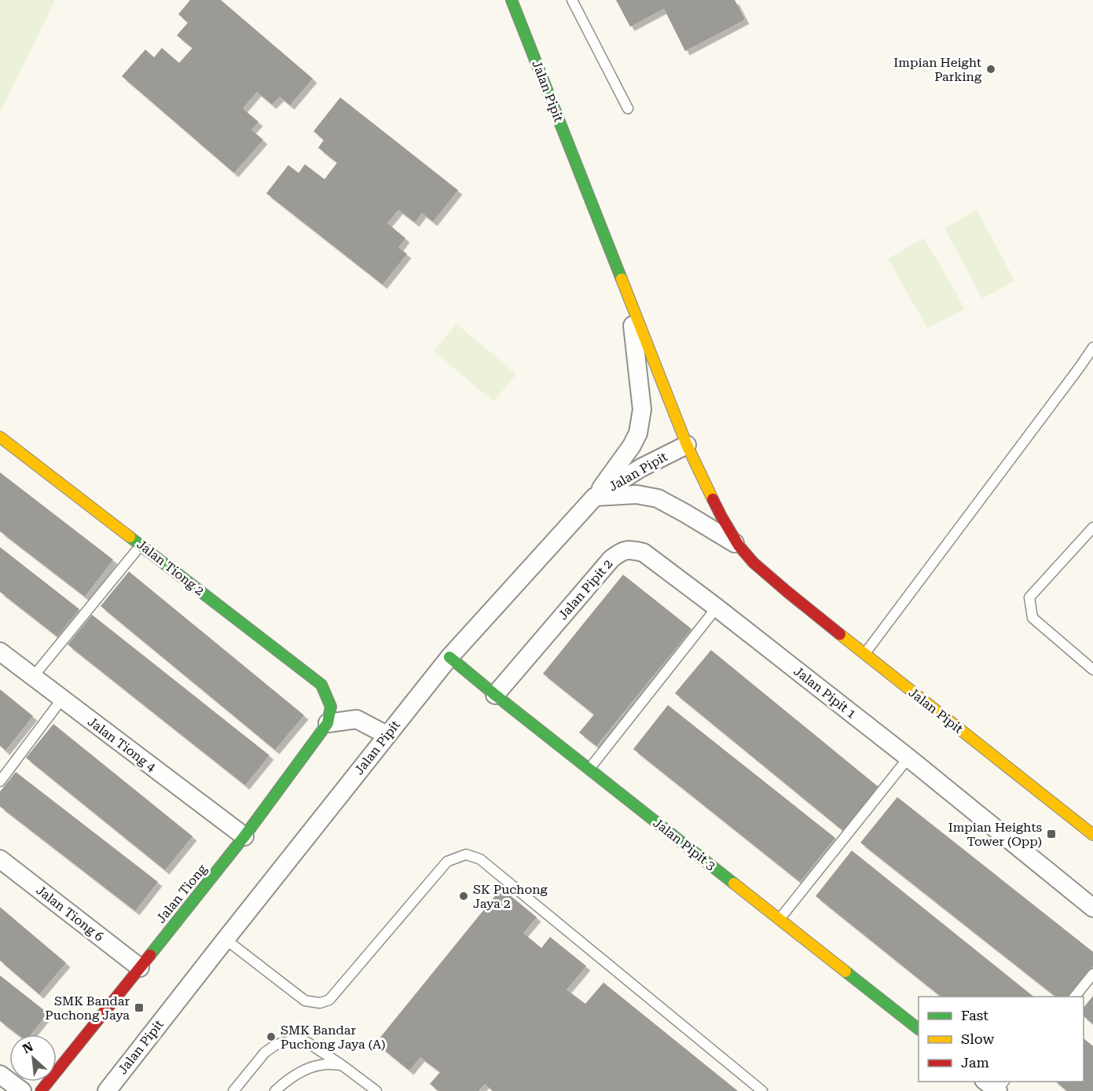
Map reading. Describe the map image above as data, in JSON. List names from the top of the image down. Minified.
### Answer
{"streets":{"street":["Jalan Pipit","Jalan Tiong 2","Jalan Pipit 2","Jalan Pipit 1","Jalan Tiong 4","Jalan Pipit 3","Jalan Tiong","Jalan Tiong 6"]},"crossings":[["Jalan Pipit","Jalan Pipit 3"],["Jalan Tiong 2","Jalan Tiong"],["Jalan Pipit 2","Jalan Pipit 1"],["Jalan Pipit 2","Jalan Pipit 3"],["Jalan Tiong 4","Jalan Tiong"],["Jalan Tiong","Jalan Tiong 6"]],"places":{"other":["Impian Height Parking","SK Puchong Jaya 2","SMK Bandar Puchong Jaya (A)"],"transit":["Impian Heights Tower (Opp)","SMK Bandar Puchong Jaya"]},"legend":["Fast","Slow","Jam"],"north":"top left"}
